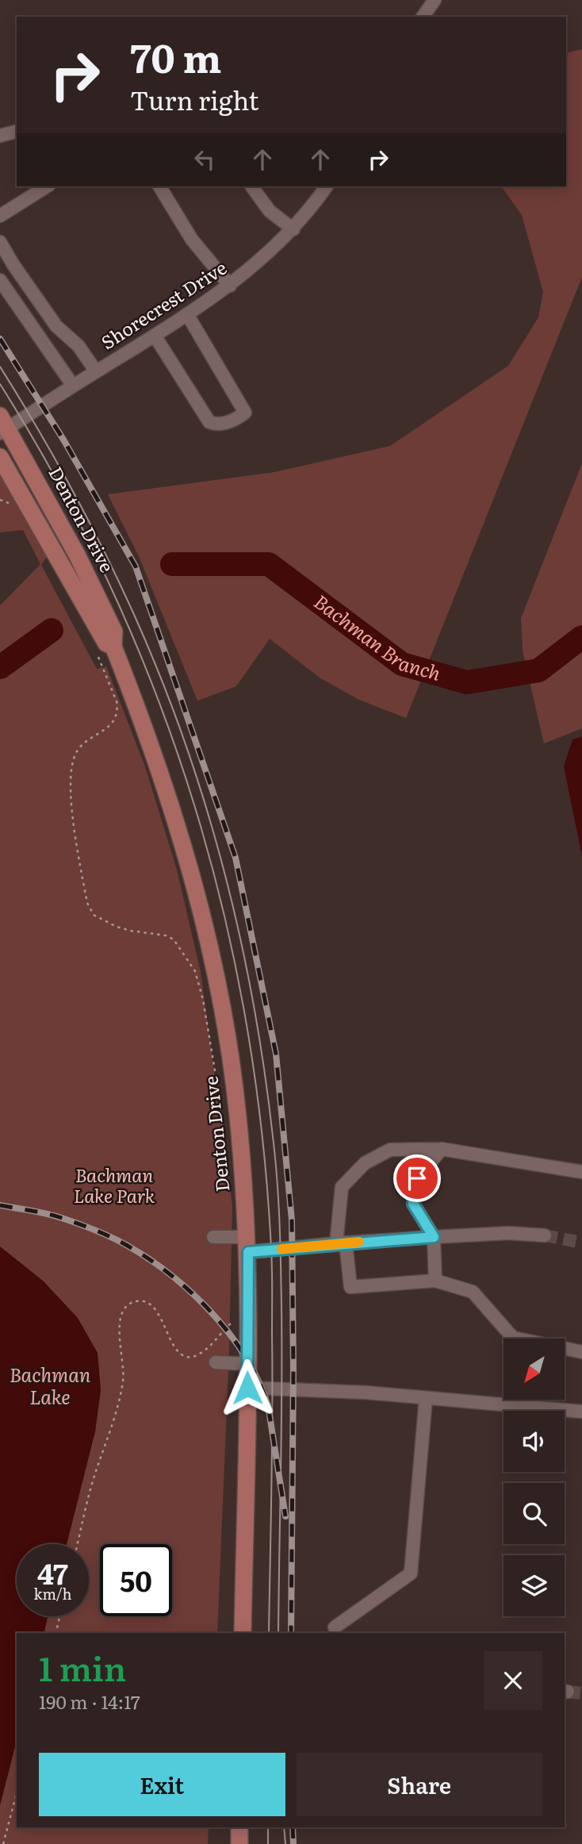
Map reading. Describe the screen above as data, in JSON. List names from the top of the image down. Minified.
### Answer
{"streets":{"main road":["Denton Drive"],"street":["Shorecrest Drive"]},"crossings":[["Shorecrest Drive","Denton Drive"]],"water":["Bachman Branch","Bachman Lake"],"parks":["Bachman Lake Park"],"north":"bottom left","page":{"turn":["70 m","Turn right"],"speed":"47 km/h","limit":"50","heading":["1 min","190 m · 14:17"],"buttons":["Exit","Share"]}}
